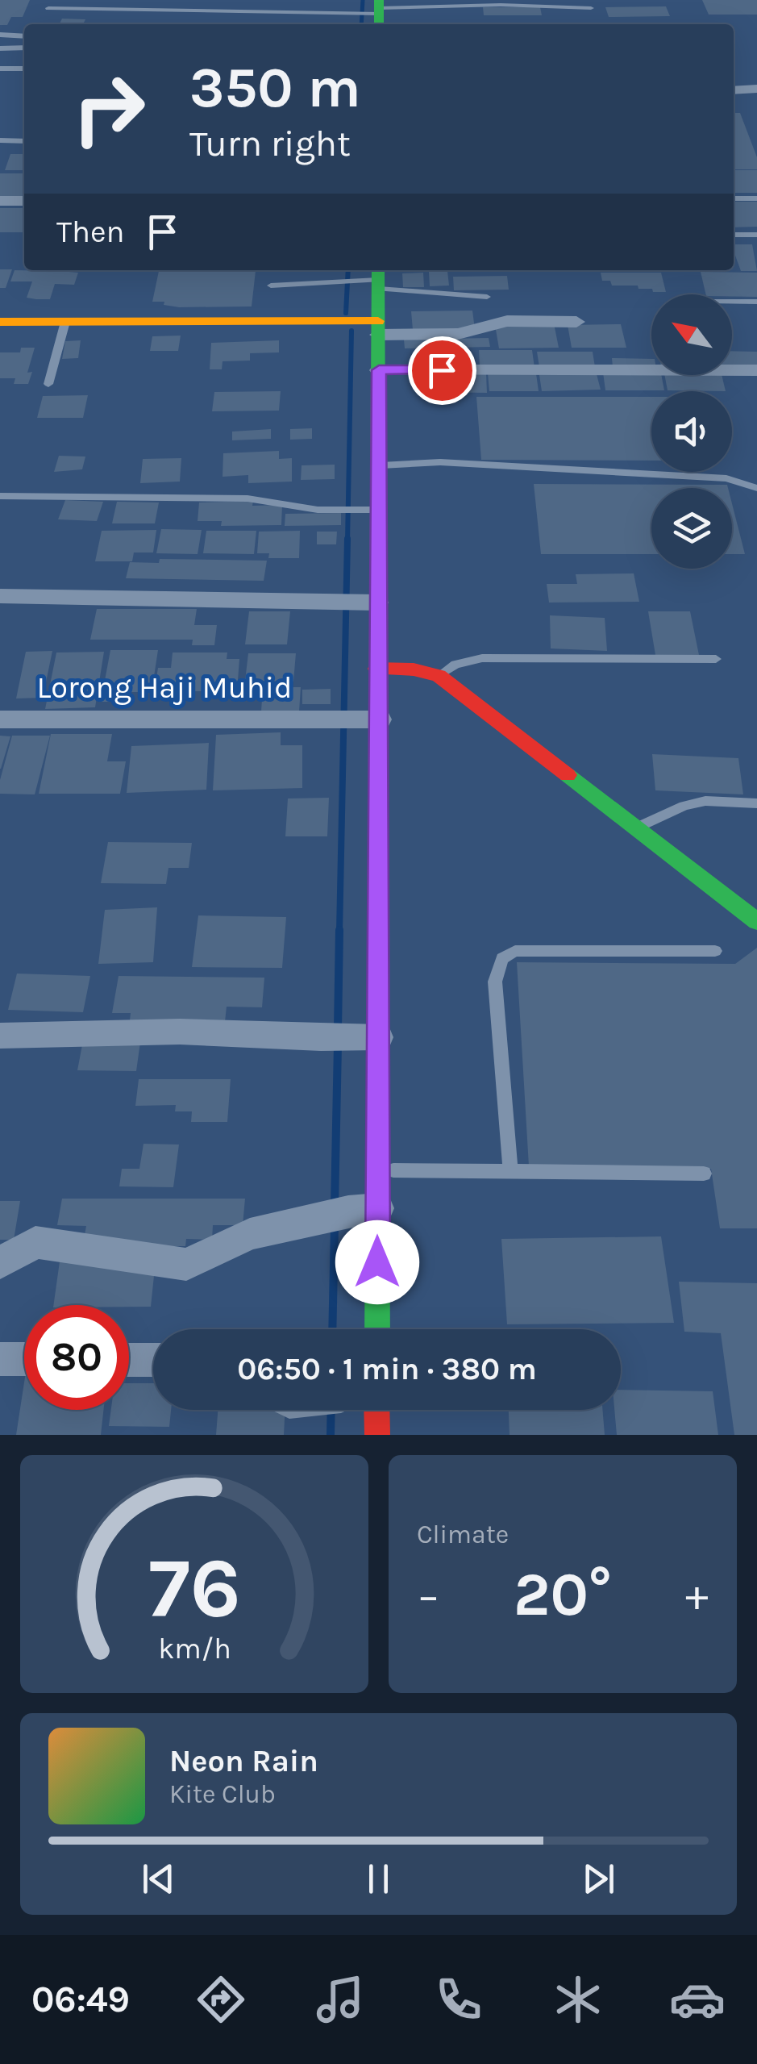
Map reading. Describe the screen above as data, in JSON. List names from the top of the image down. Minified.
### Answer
{"streets":{"street":["Lorong Haji Muhid"]},"north":"top left","page":{"turn":["350 m","Turn right"],"then":"Then","limit":"80","trip":"06:50 · 1 min · 380 m","tile":"Climate","heat":["−","20°","+"],"song":["Neon Rain","Kite Club"],"tabs":"06:49","gauge":["76","km/h"]}}
